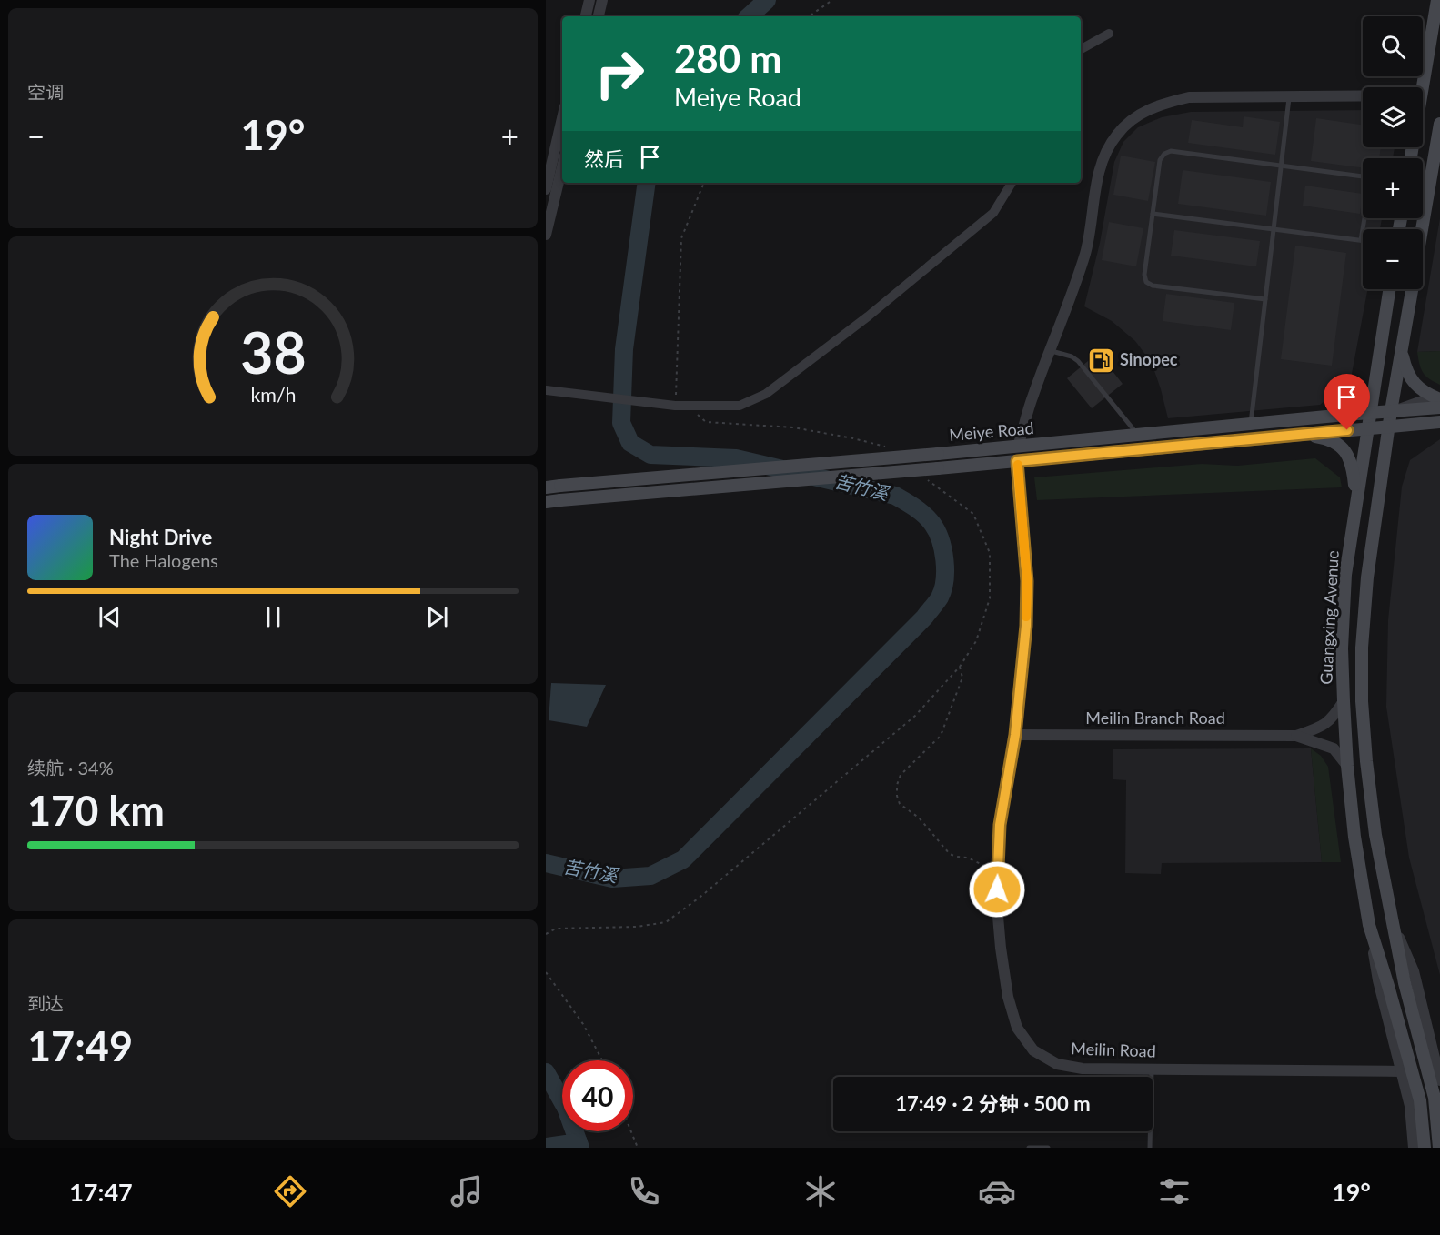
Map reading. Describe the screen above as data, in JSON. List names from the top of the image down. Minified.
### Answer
{"streets":{"main road":["Meiye Road","Guangxing Avenue"],"street":["Meilin Branch Road","Meilin Road"]},"crossings":[["Meiye Road","Guangxing Avenue"],["Meiye Road","Meilin Road"],["Guangxing Avenue","Meilin Road"],["Meilin Branch Road","Meilin Road"]],"water":["苦竹溪"],"places":{"fuel station":["Sinopec"]},"page":{"tile":["空调",["续航 · 34%","170 km"],["到达","17:49"]],"map_buttons":["+","−"],"turn":["280 m","Meiye Road"],"heat":["−","19°","+"],"then":"然后","song":["Night Drive","The Halogens"],"limit":"40","trip":"17:49 · 2 分钟 · 500 m","tabs":["17:47","19°"],"gauge":["38","km/h"]}}
